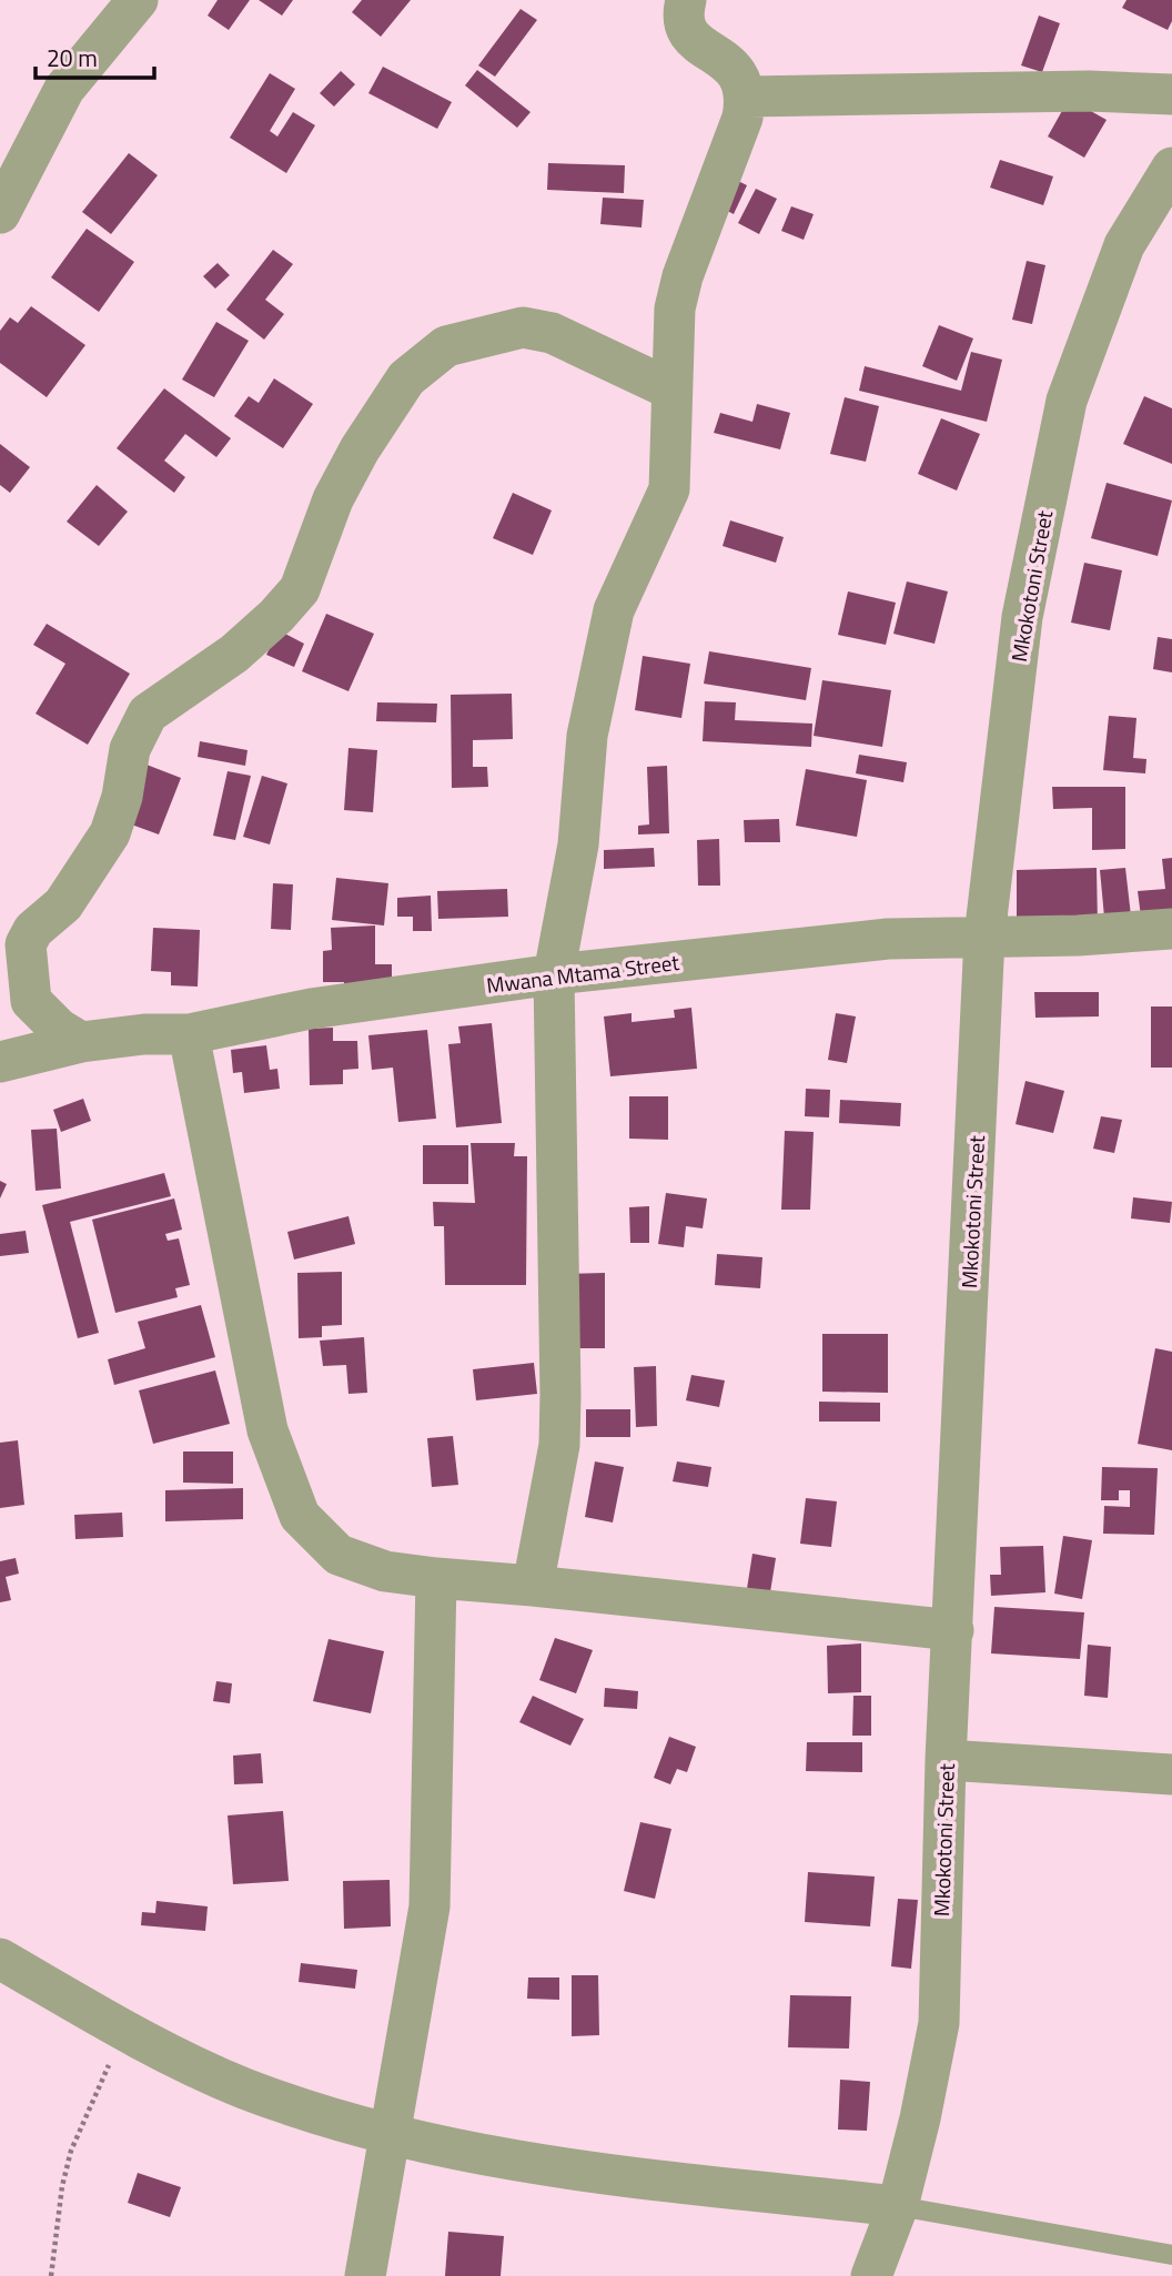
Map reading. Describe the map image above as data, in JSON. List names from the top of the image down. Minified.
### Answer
{"streets":{"street":["Mkokotoni Street","Mwana Mtama Street"]},"crossings":[["Mkokotoni Street","Mwana Mtama Street"]],"scale_bar":"20 m"}
